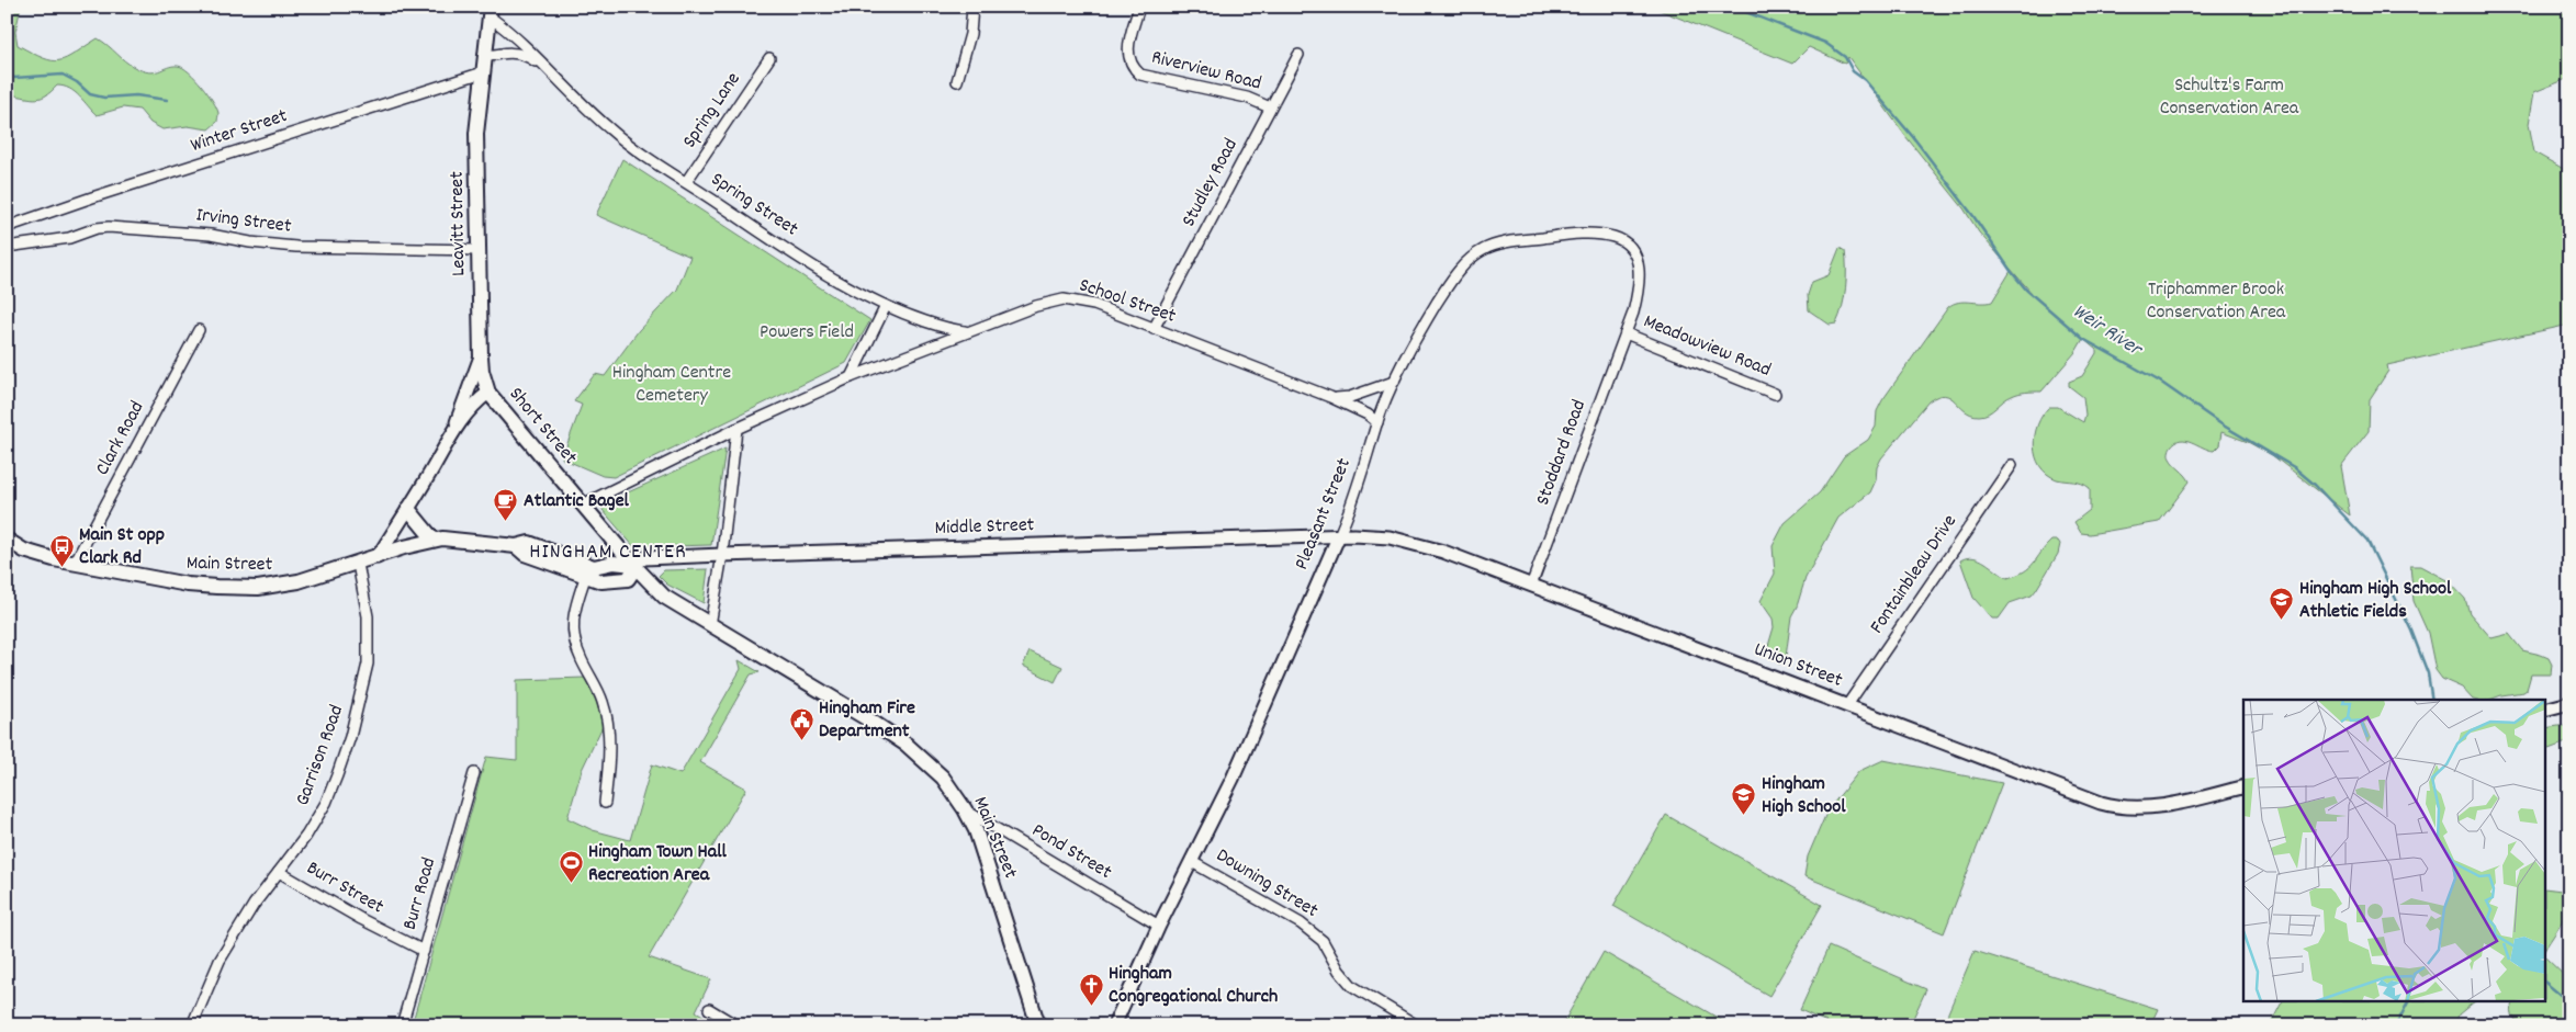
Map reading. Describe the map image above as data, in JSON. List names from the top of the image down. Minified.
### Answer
{"streets":{"main road":["Leavitt Street","Short Street","Main Street"],"street":["Riverview Road","Spring Lane","Winter Street","Studley Road","Spring Street","Irving Street","School Street","Meadowview Road","Clark Road","Stoddard Road","Pleasant Street","Middle Street","Fontainbleau Drive","Union Street","Garrison Road","Pond Street","Downing Street","Burr Street","Burr Road"]},"crossings":[["Riverview Road","Studley Road"],["Spring Lane","Spring Street"],["Winter Street","Leavitt Street"],["Studley Road","School Street"],["Spring Street","Leavitt Street"],["Spring Street","School Street"],["Irving Street","Leavitt Street"],["Leavitt Street","Short Street"],["Leavitt Street","Main Street"],["School Street","Short Street"],["School Street","Pleasant Street"],["Meadowview Road","Stoddard Road"],["Meadowview Road","Pleasant Street"],["Short Street","Middle Street"],["Short Street","Main Street"],["Clark Road","Main Street"],["Stoddard Road","Pleasant Street"],["Stoddard Road","Union Street"],["Pleasant Street","Middle Street"],["Pleasant Street","Union Street"],["Pleasant Street","Pond Street"],["Pleasant Street","Downing Street"],["Middle Street","Main Street"],["Middle Street","Union Street"],["Main Street","Garrison Road"],["Main Street","Pond Street"],["Fontainbleau Drive","Union Street"],["Garrison Road","Burr Street"],["Burr Street","Burr Road"]],"districts":["HINGHAM CENTER"],"water":["Weir River"],"parks":["Schultz's Farm Conservation Area","Triphammer Brook Conservation Area","Powers Field","Hingham Centre Cemetery"],"places":{"cafe":["Atlantic Bagel"],"bus stop":["Main St opp Clark Rd"],"school or university":["Hingham High School Athletic Fields","Hingham High School"],"public building":["Hingham Fire Department"],"sports":["Hingham Town Hall Recreation Area"],"church":["Hingham Congregational Church"]}}
